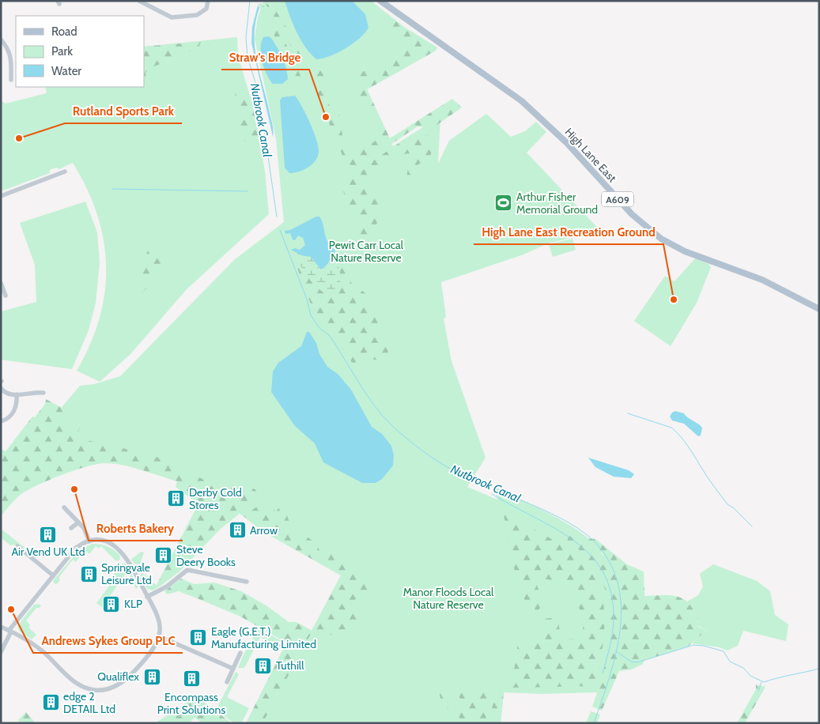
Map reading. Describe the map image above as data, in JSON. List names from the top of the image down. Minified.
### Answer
{"streets":{"main road":["High Lane East","A609"]},"water":["Nutbrook Canal"],"parks":["Pewit Carr Local Nature Reserve","Manor Floods Local Nature Reserve"],"places":{"other":["Straw's Bridge","Rutland Sports Park","High Lane East Recreation Ground","Roberts Bakery","Andrews Sykes Group PLC"],"sports":["Arthur Fisher Memorial Ground"],"building":["Derby Cold Stores","Arrow","Air Vend UK Ltd","Steve Deery Books","Springvale Leisure Ltd","KLP","Eagle (G.E.T.) Manufacturing Limited","Tuthill","Qualiflex","Encompass Print Solutions","edge 2 DETAIL Ltd"]},"legend":["Road","Park","Water"]}
